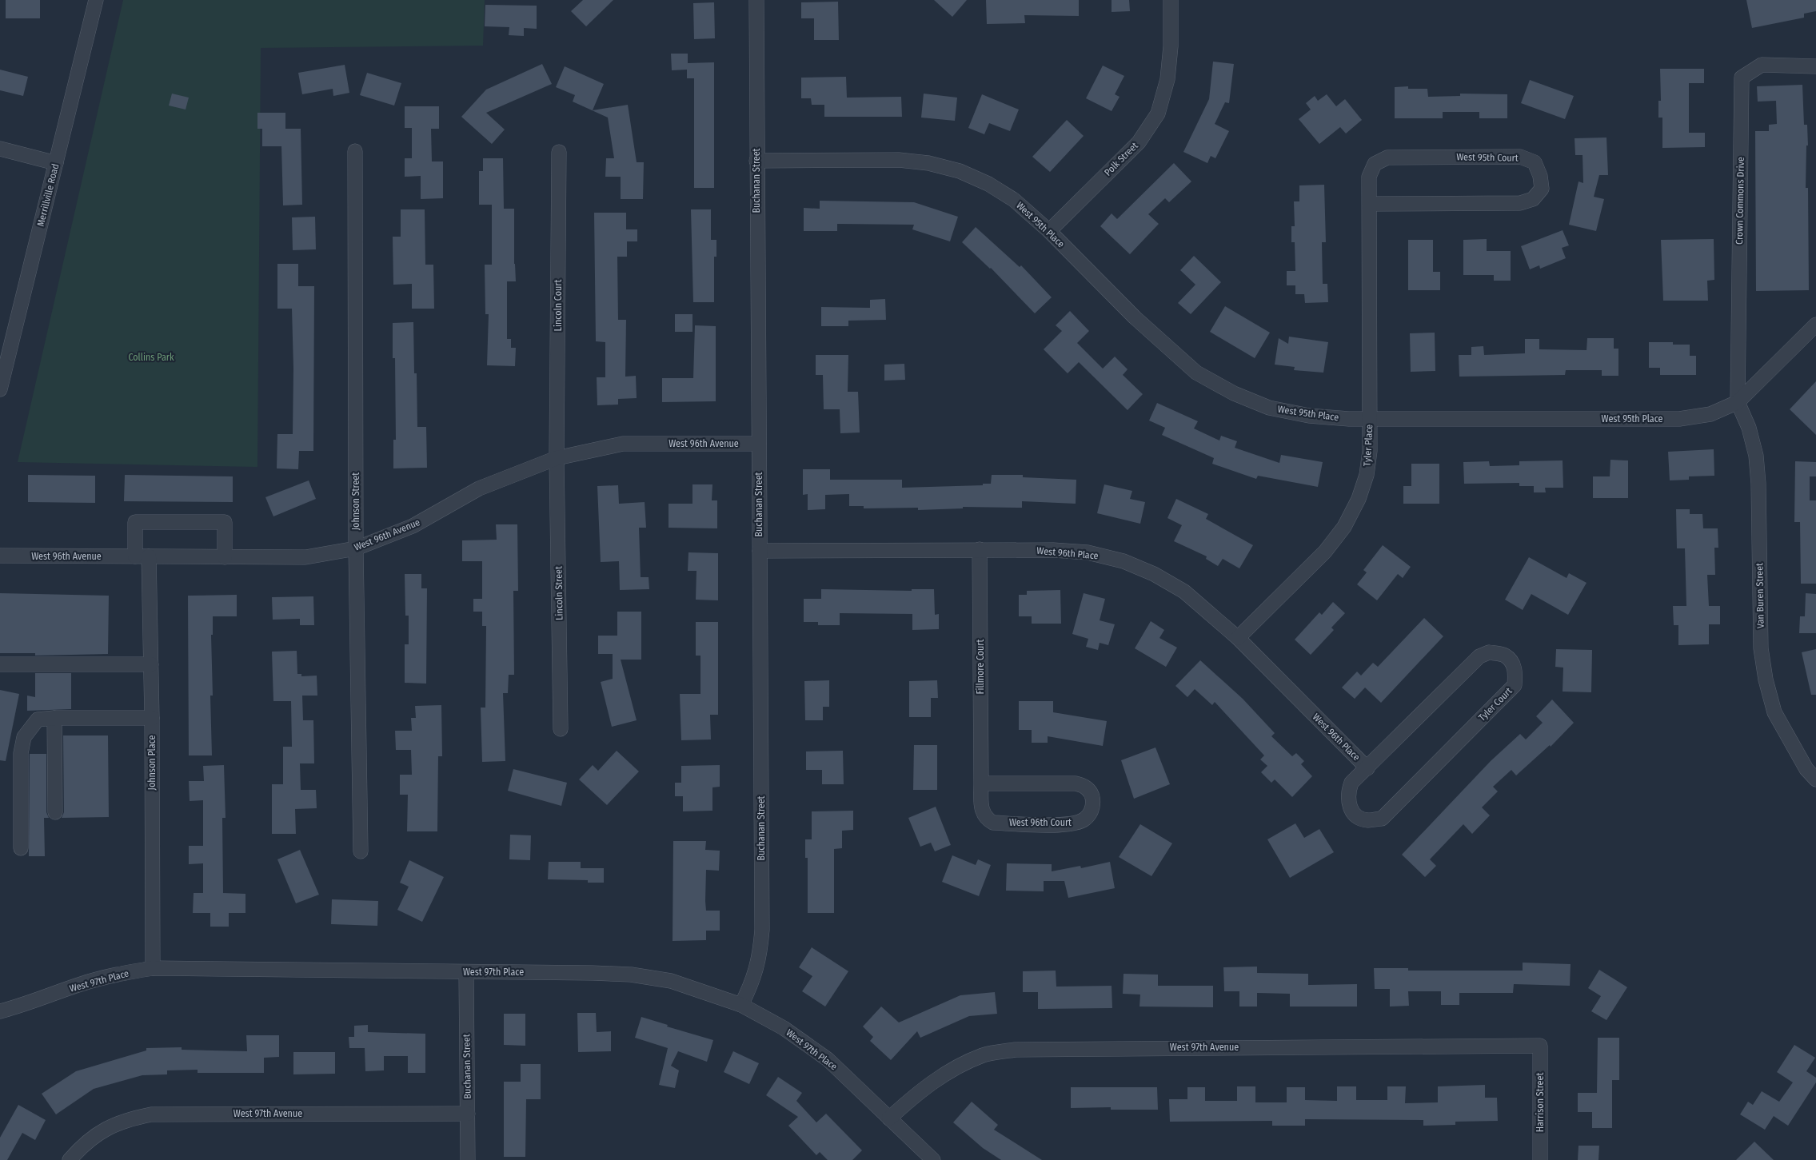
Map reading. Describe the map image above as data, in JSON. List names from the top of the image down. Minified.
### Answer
{"streets":{"street":["West 95th Court","Polk Street","Buchanan Street","Merrillville Road","Crown Commons Drive","West 95th Place","Lincoln Court","West 96th Avenue","Tyler Place","Johnson Street","West 96th Place","Lincoln Street","Van Buren Street","Fillmore Court","Tyler Court","Johnson Place","West 96th Court","West 97th Place","West 97th Avenue","Harrison Street"]},"crossings":[["West 95th Court","Tyler Place"],["Polk Street","West 95th Place"],["Buchanan Street","West 95th Place"],["Buchanan Street","West 96th Avenue"],["Buchanan Street","West 96th Place"],["Buchanan Street","West 97th Place"],["Buchanan Street","West 97th Avenue"],["Crown Commons Drive","West 95th Place"],["Crown Commons Drive","Van Buren Street"],["West 95th Place","Tyler Place"],["West 95th Place","Van Buren Street"],["Lincoln Court","West 96th Avenue"],["Lincoln Court","Lincoln Street"],["West 96th Avenue","Johnson Street"],["West 96th Avenue","Lincoln Street"],["West 96th Avenue","Johnson Place"],["Tyler Place","West 96th Place"],["West 96th Place","Fillmore Court"],["West 96th Place","Tyler Court"],["Fillmore Court","West 96th Court"],["Johnson Place","West 97th Place"],["West 97th Place","West 97th Avenue"],["West 97th Avenue","Harrison Street"]],"parks":["Collins Park"]}
